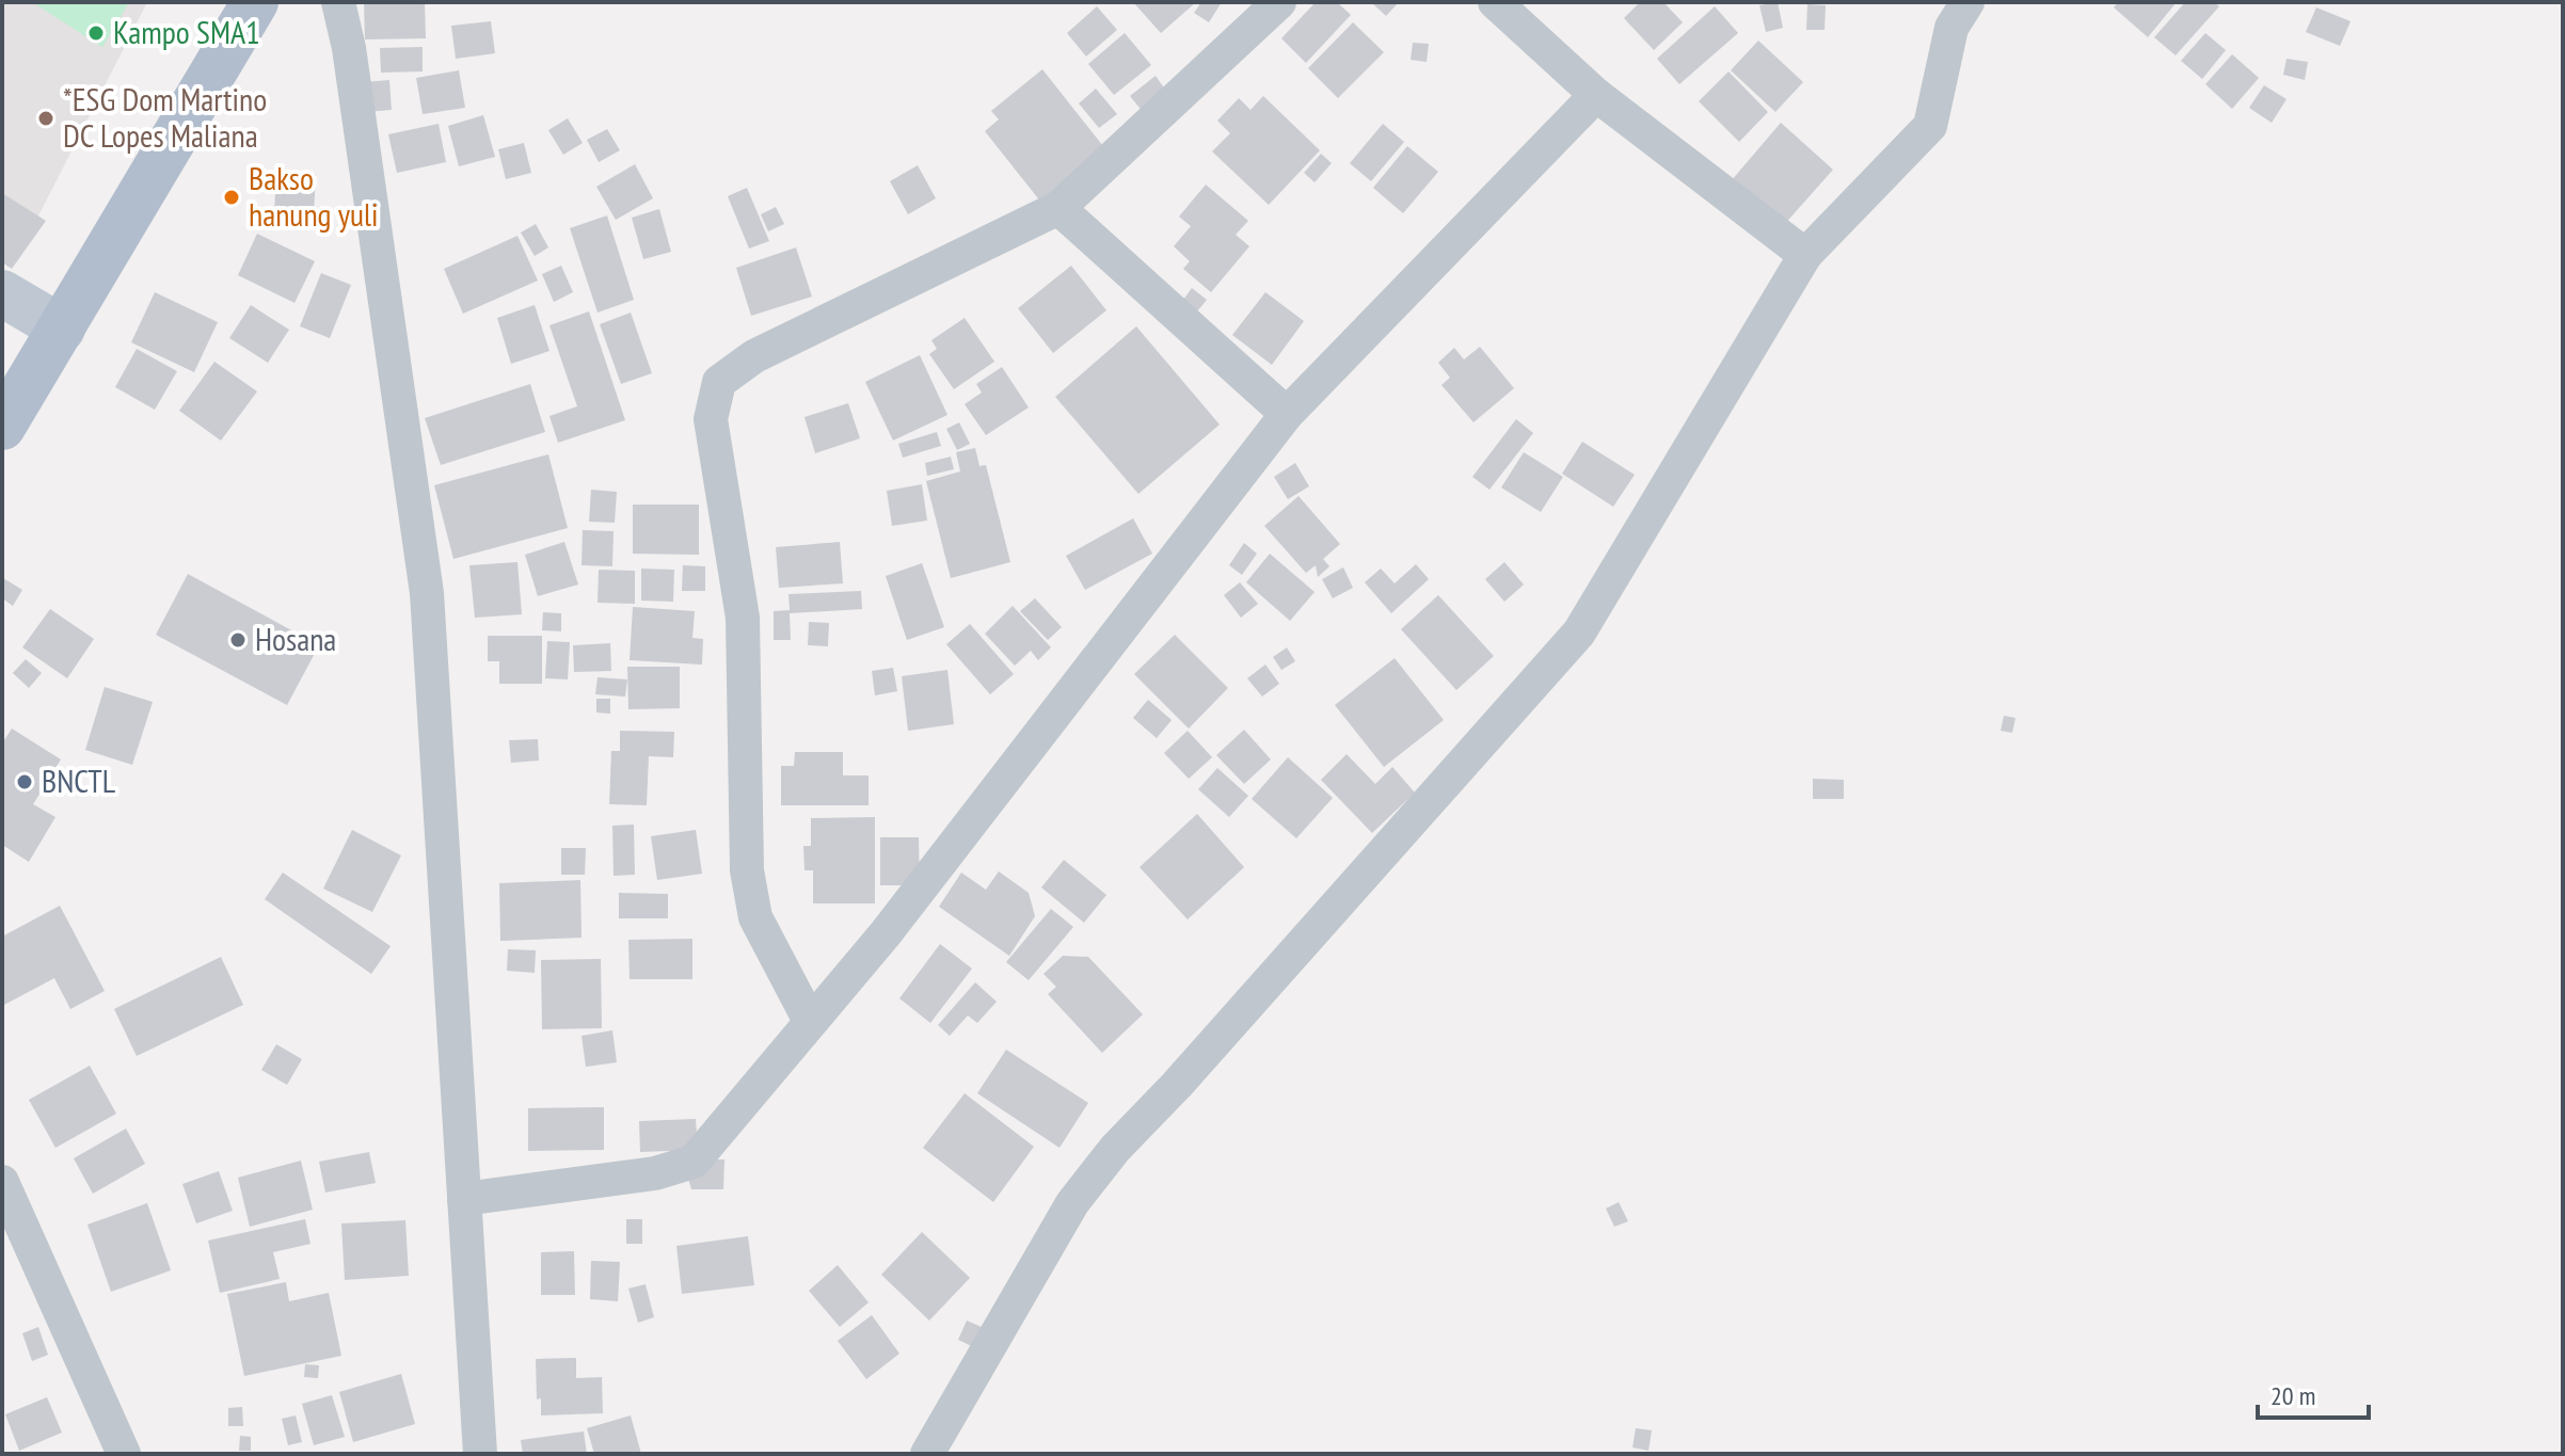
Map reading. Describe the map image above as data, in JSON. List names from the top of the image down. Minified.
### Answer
{"places":["Kampo SMA1","*ESG Dom Martino DC Lopes Maliana","Bakso hanung yuli","Hosana","BNCTL"],"scale_bar":"20 m"}
